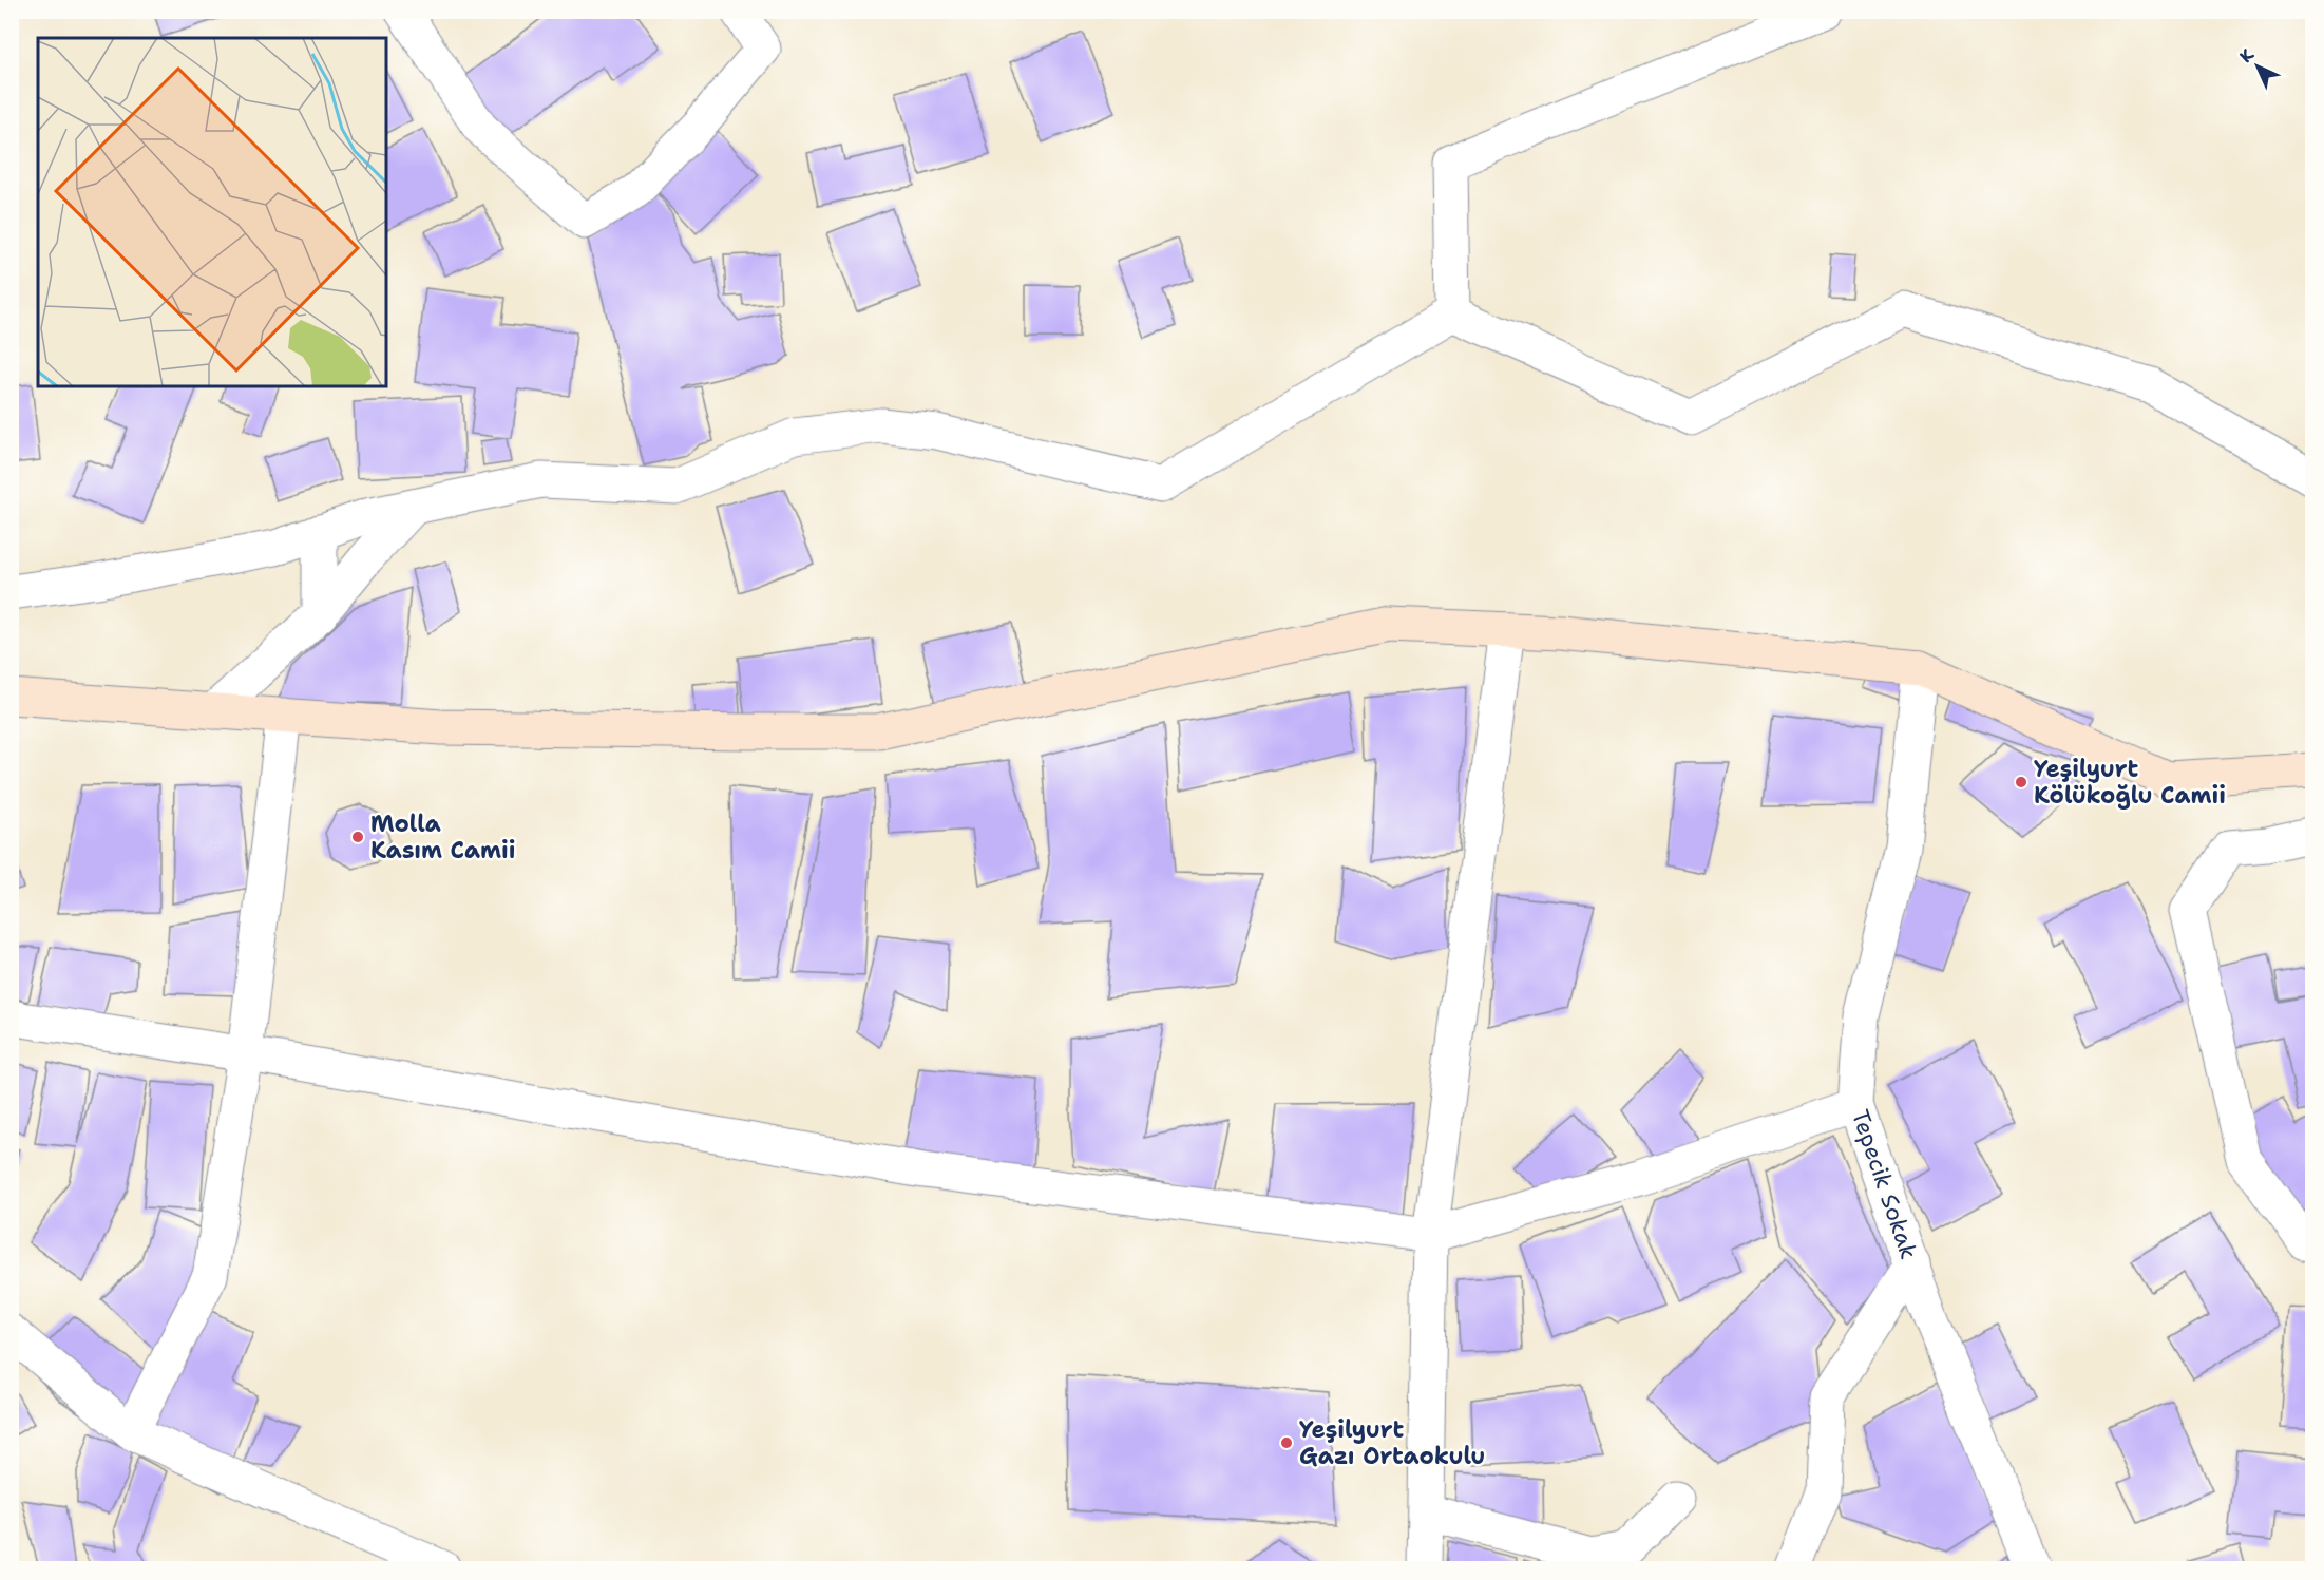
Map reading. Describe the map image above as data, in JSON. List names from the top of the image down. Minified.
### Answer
{"streets":{"street":["Tepecik Sokak"]},"places":["Yeşilyurt Kölükoğlu Camii","Molla Kasım Camii","Yeşilyurt Gazı Ortaokulu"],"north":"top left"}
